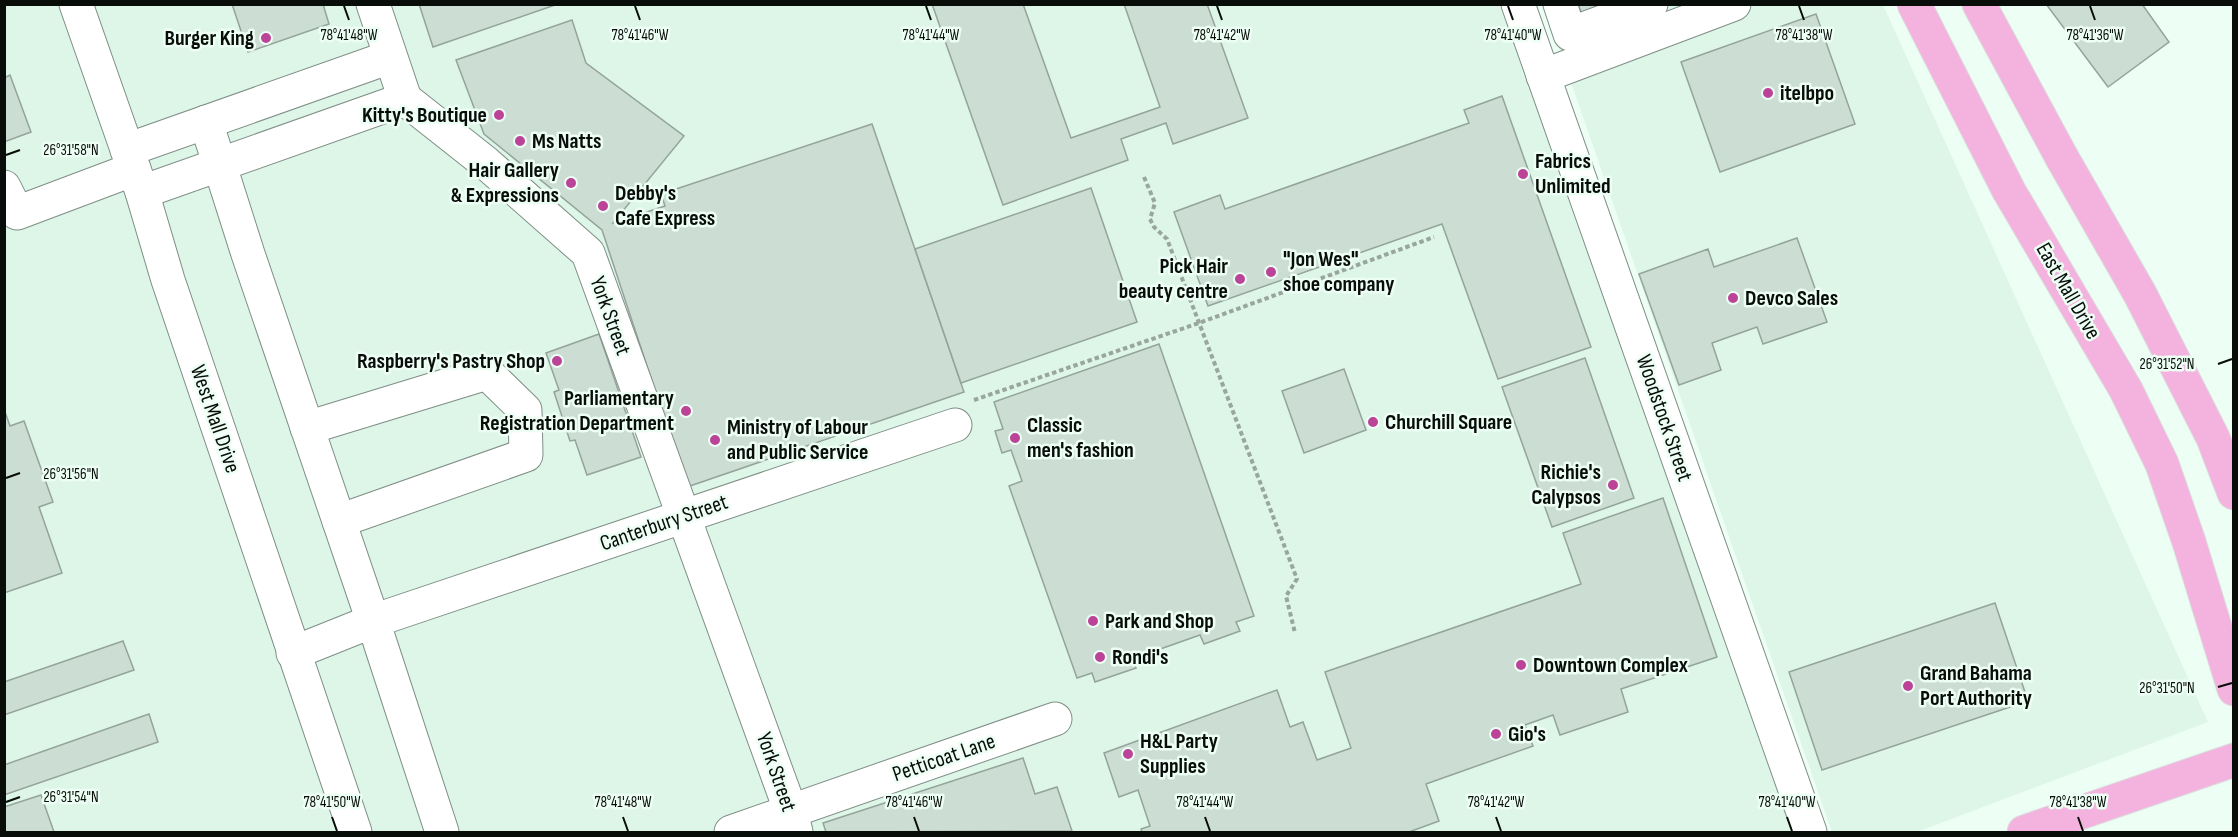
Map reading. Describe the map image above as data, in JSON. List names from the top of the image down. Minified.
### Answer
{"streets":{"main road":["East Mall Drive"],"street":["York Street","Woodstock Street","West Mall Drive","Canterbury Street","Petticoat Lane"]},"crossings":[["York Street","Canterbury Street"],["York Street","Petticoat Lane"],["West Mall Drive","Canterbury Street"]],"places":["Burger King","itelbpo","Kitty's Boutique","Ms Natts","Fabrics Unlimited","Hair Gallery & Expressions","Debby's Cafe Express","\"Jon Wes\" shoe company","Pick Hair beauty centre","Devco Sales","Raspberry's Pastry Shop","Parliamentary Registration Department","Churchill Square","Classic men's fashion","Ministry of Labour and Public Service","Richie's Calypsos","Park and Shop","Rondi's","Downtown Complex","Grand Bahama Port Authority","Gio's","H&L Party Supplies"],"coordinates":["78°41'36\"W","78°41'48\"W","78°41'46\"W","78°41'44\"W","78°41'42\"W","78°41'40\"W","78°41'38\"W","26°31'58\"N","26°31'52\"N","26°31'56\"N","26°31'50\"N","26°31'54\"N","78°41'50\"W"]}
